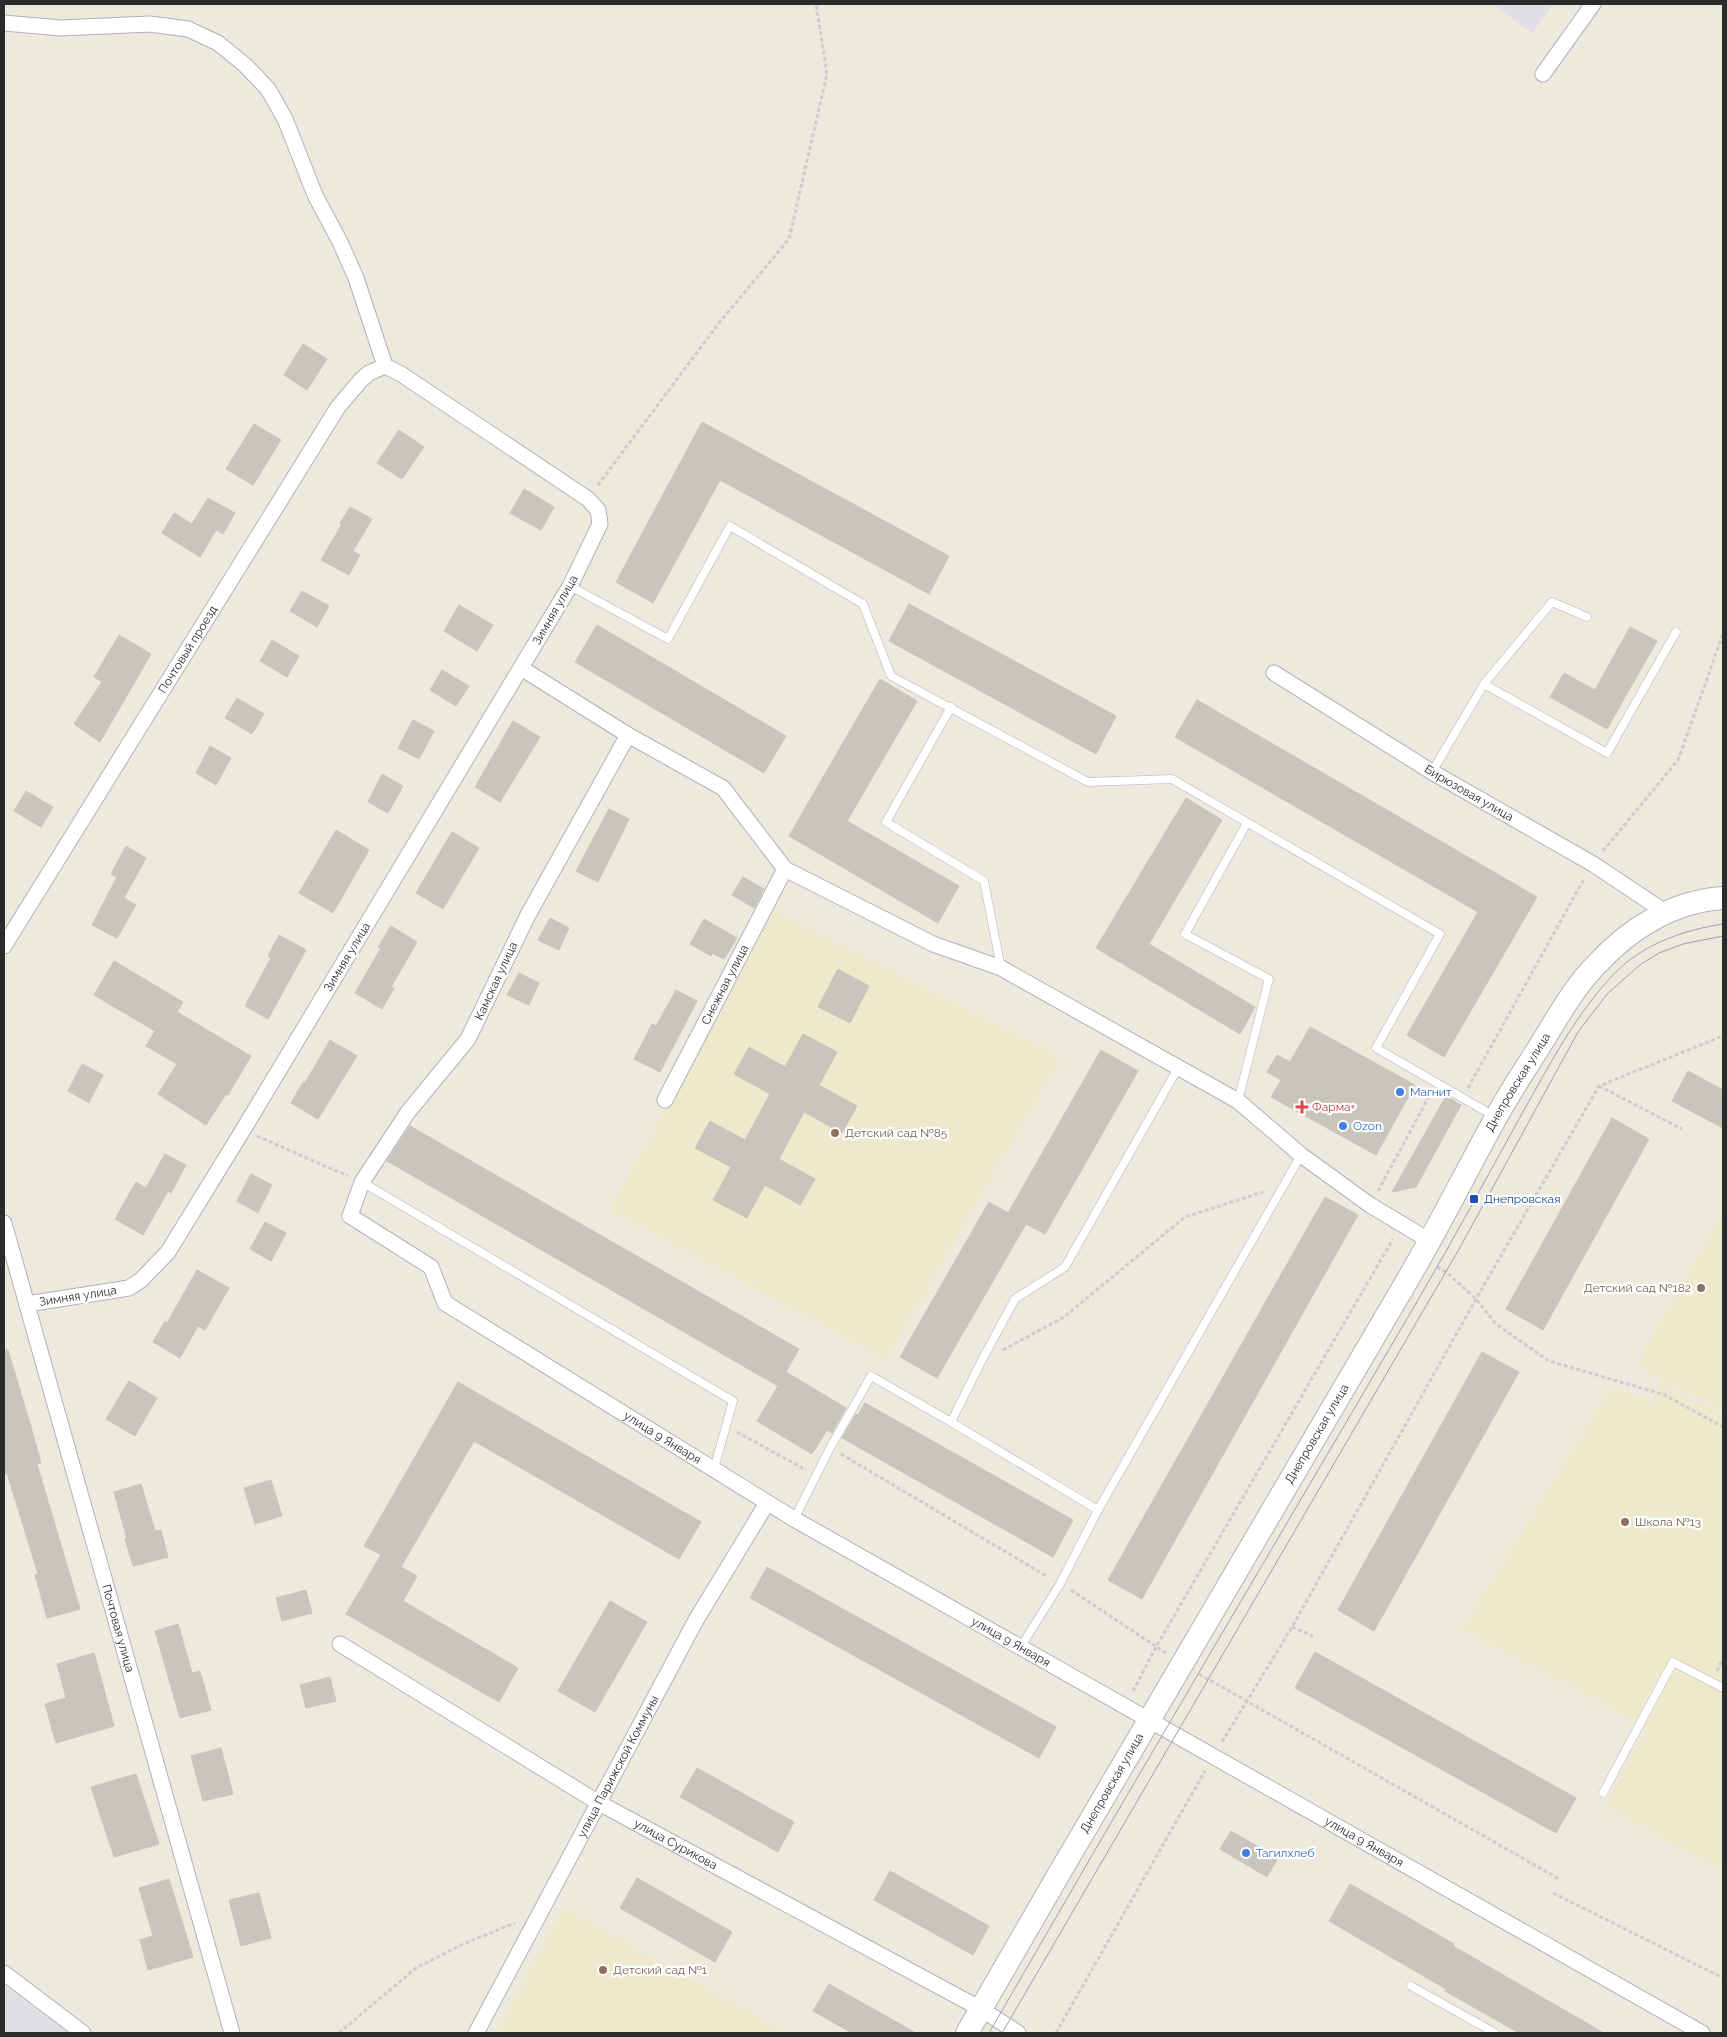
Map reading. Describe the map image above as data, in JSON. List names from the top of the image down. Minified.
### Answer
{"streets":{"street":["Зимняя улица","Почтовый проезд","Бирюзовая улица","Камская улица","Снежная улица","Днепровская улица","улица 9 Января","Почтовая улица","улица Парижской Коммуны","улица Сурикова"]},"crossings":[["Зимняя улица","Почтовая улица"],["Бирюзовая улица","Днепровская улица"],["Камская улица","улица 9 Января"],["Днепровская улица","улица 9 Января"],["Днепровская улица","улица Сурикова"],["улица 9 Января","улица Парижской Коммуны"],["улица Парижской Коммуны","улица Сурикова"]],"places":{"other":["Магнит","Ozon","Детский сад №85","Детский сад №182","Школа №13","Тагилхлеб","Детский сад №1"],"health":["Фарма+"],"transit":["Днепровская"]}}
